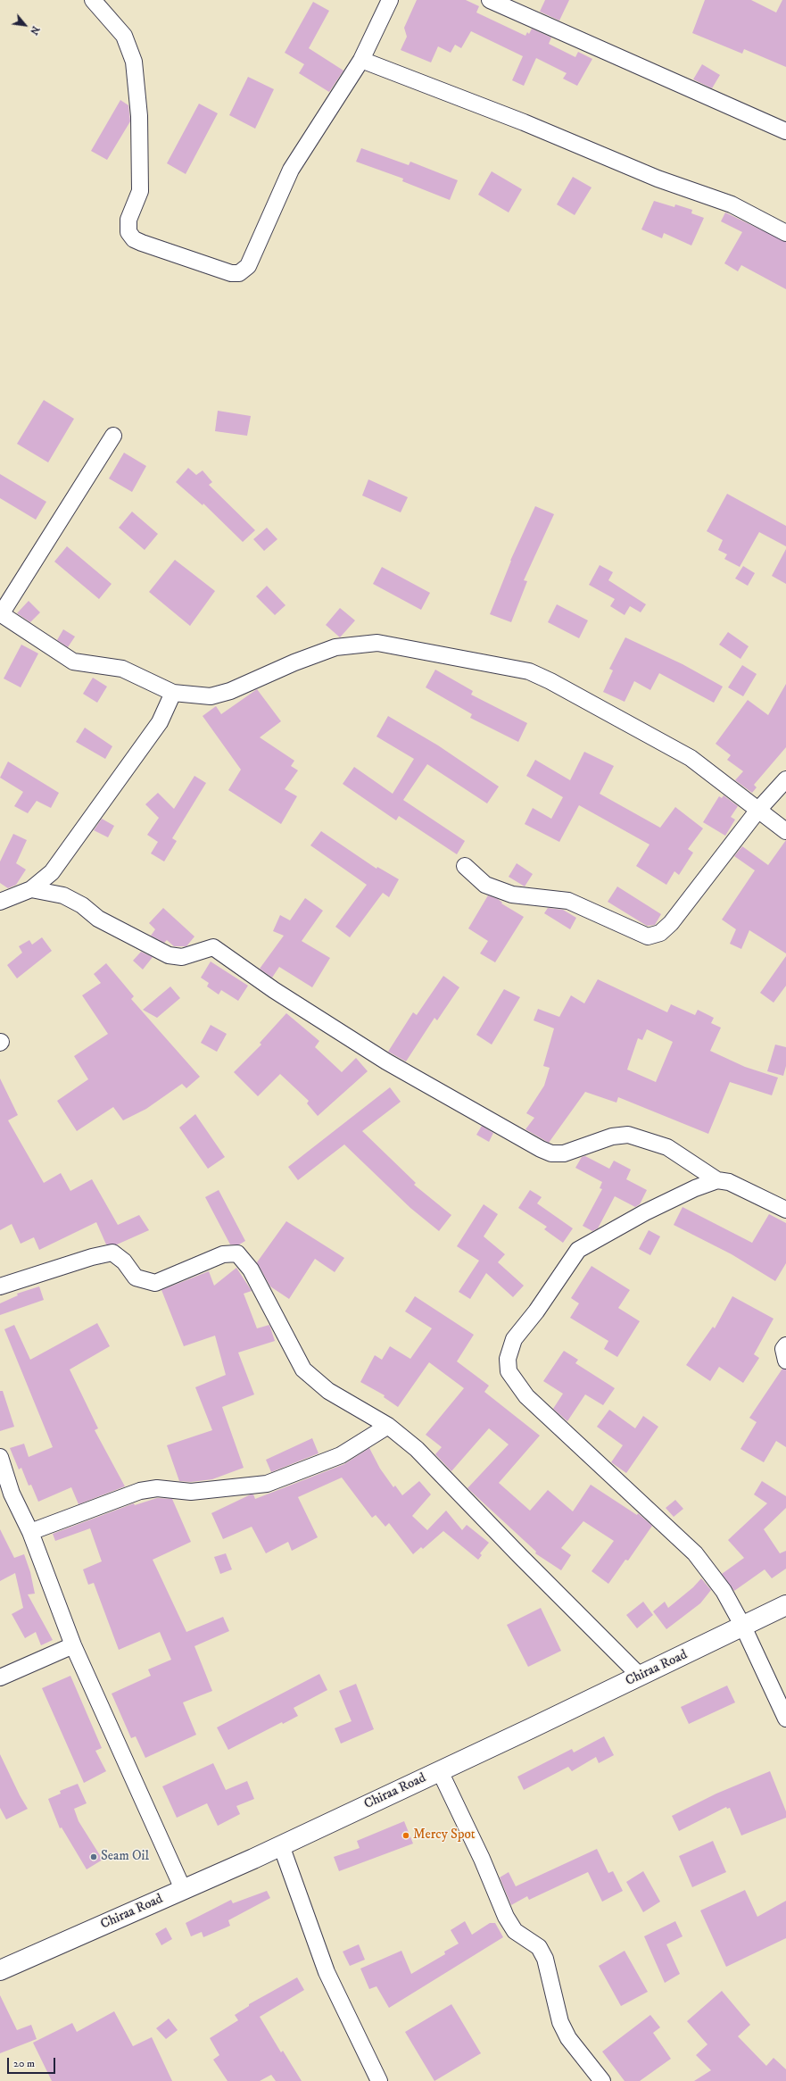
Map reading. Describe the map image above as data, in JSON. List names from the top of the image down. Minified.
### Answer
{"streets":{"highway":["Chiraa Road"]},"places":["Mercy Spot","Seam Oil"],"scale_bar":"20 m","north":"bottom right"}
